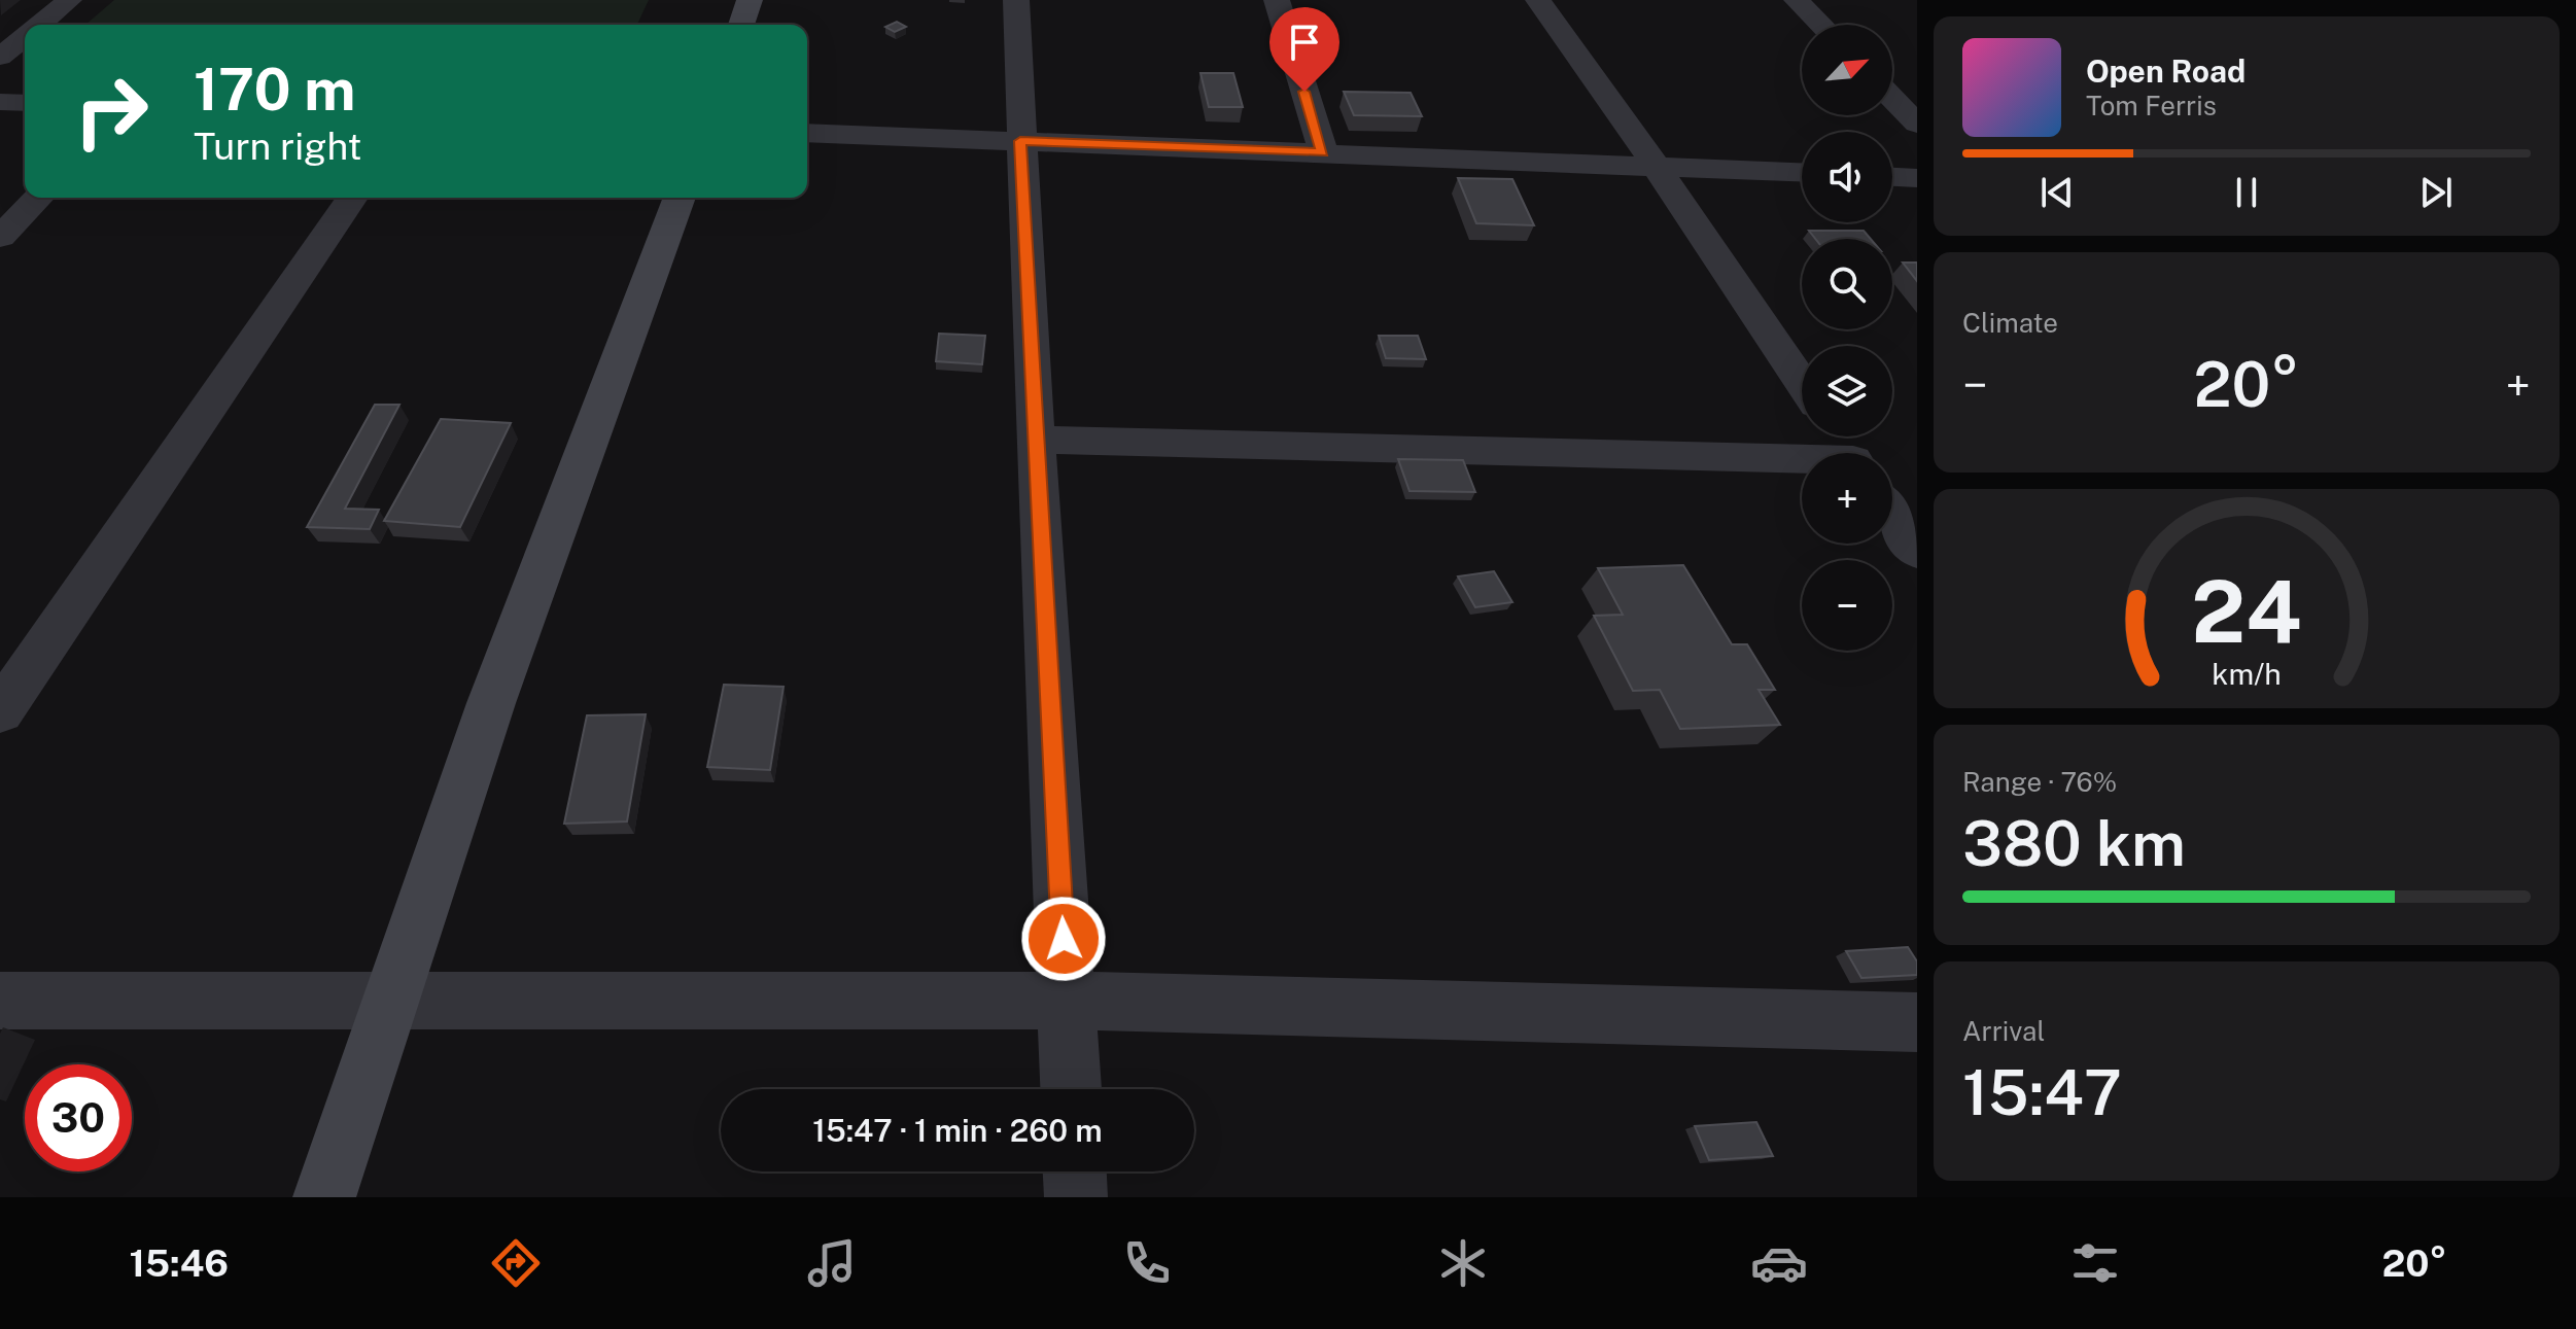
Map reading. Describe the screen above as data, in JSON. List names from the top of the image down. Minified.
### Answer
{"north":"top right","page":{"map_buttons":["+","−"],"turn":["170 m","Turn right"],"song":["Open Road","Tom Ferris"],"tile":["Climate",["Range · 76%","380 km"],["Arrival","15:47"]],"heat":["−","20°","+"],"limit":"30","trip":"15:47 · 1 min · 260 m","tabs":["15:46","20°"],"gauge":["24","km/h"]}}
